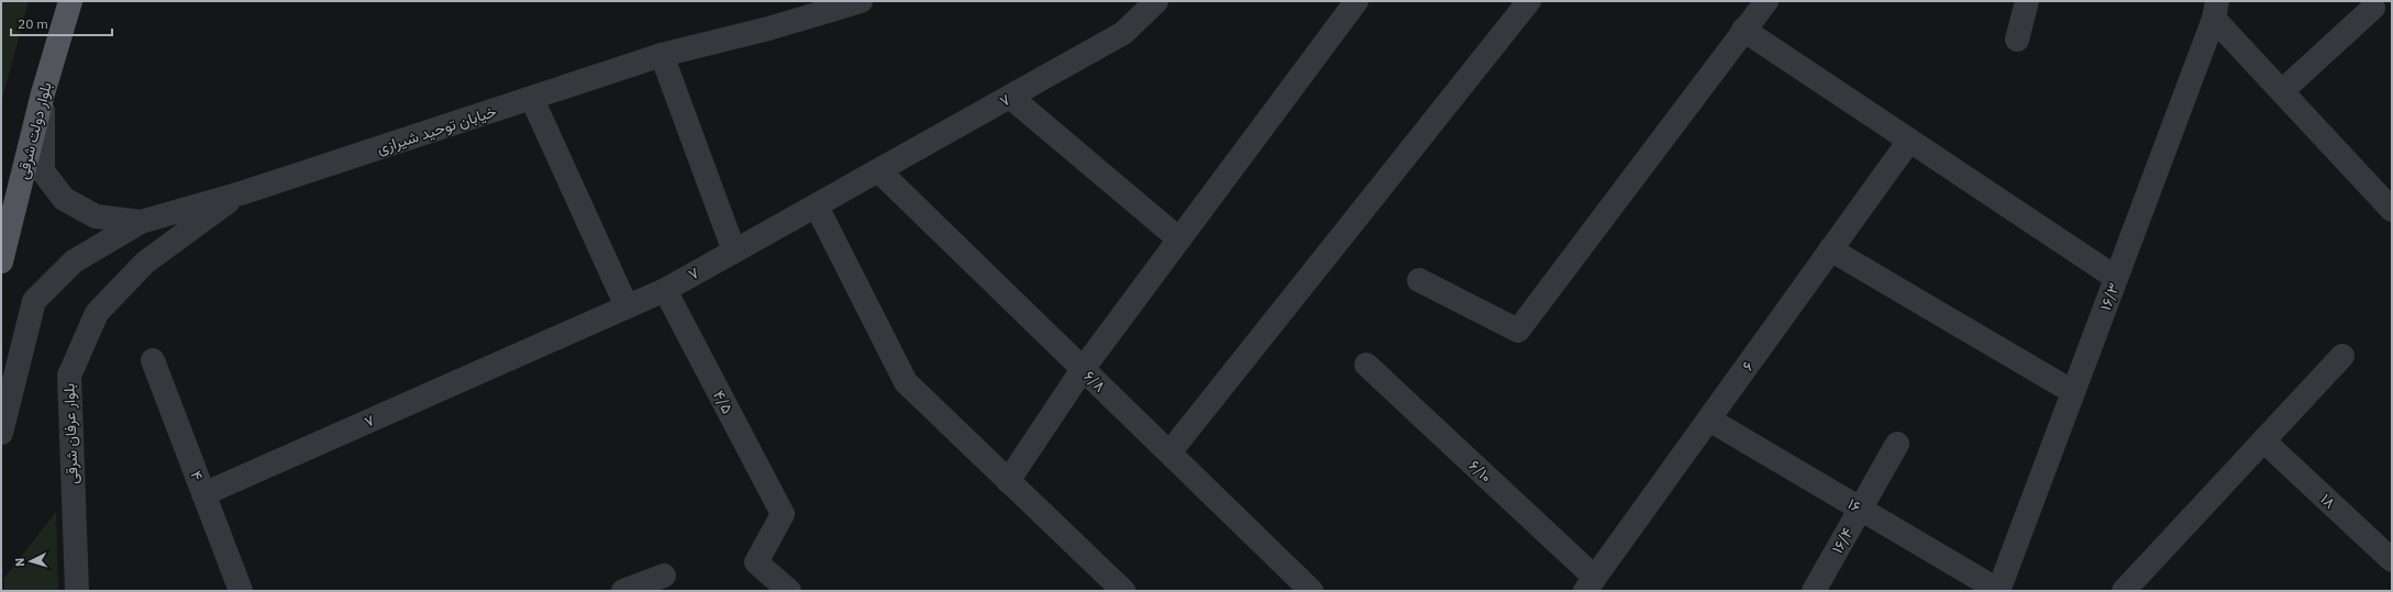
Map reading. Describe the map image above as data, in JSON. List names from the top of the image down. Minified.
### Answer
{"streets":{"main road":["بلوار دولت شرقی"],"street":["۷","خیابان توحید شیرازی","۱۶/۳","۶","۶/۸","۴/۵","بلوار عرفان شرقی","۶/۱۰","۴","۱۸","۱۶","۱۶/۴"]},"crossings":[["۷","۶/۸"],["۷","۴/۵"],["۷","۴"],["خیابان توحید شیرازی","بلوار عرفان شرقی"],["۱۶/۳","۱۶"],["۶","۶/۱۰"],["۶","۱۶"],["۱۶","۱۶/۴"]],"scale_bar":"20 m","north":"left"}
